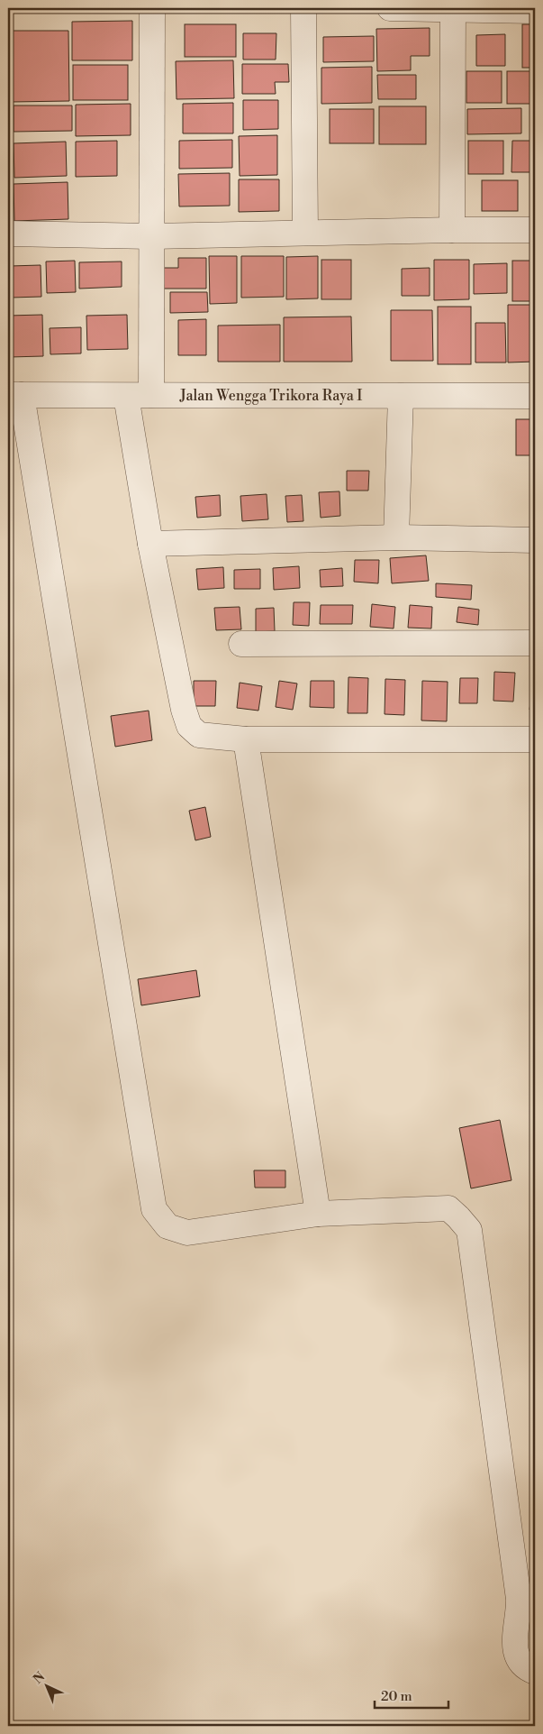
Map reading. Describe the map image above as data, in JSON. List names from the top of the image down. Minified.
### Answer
{"streets":{"street":["Jalan Wengga Trikora Raya I"]},"scale_bar":"20 m","north":"top left"}
